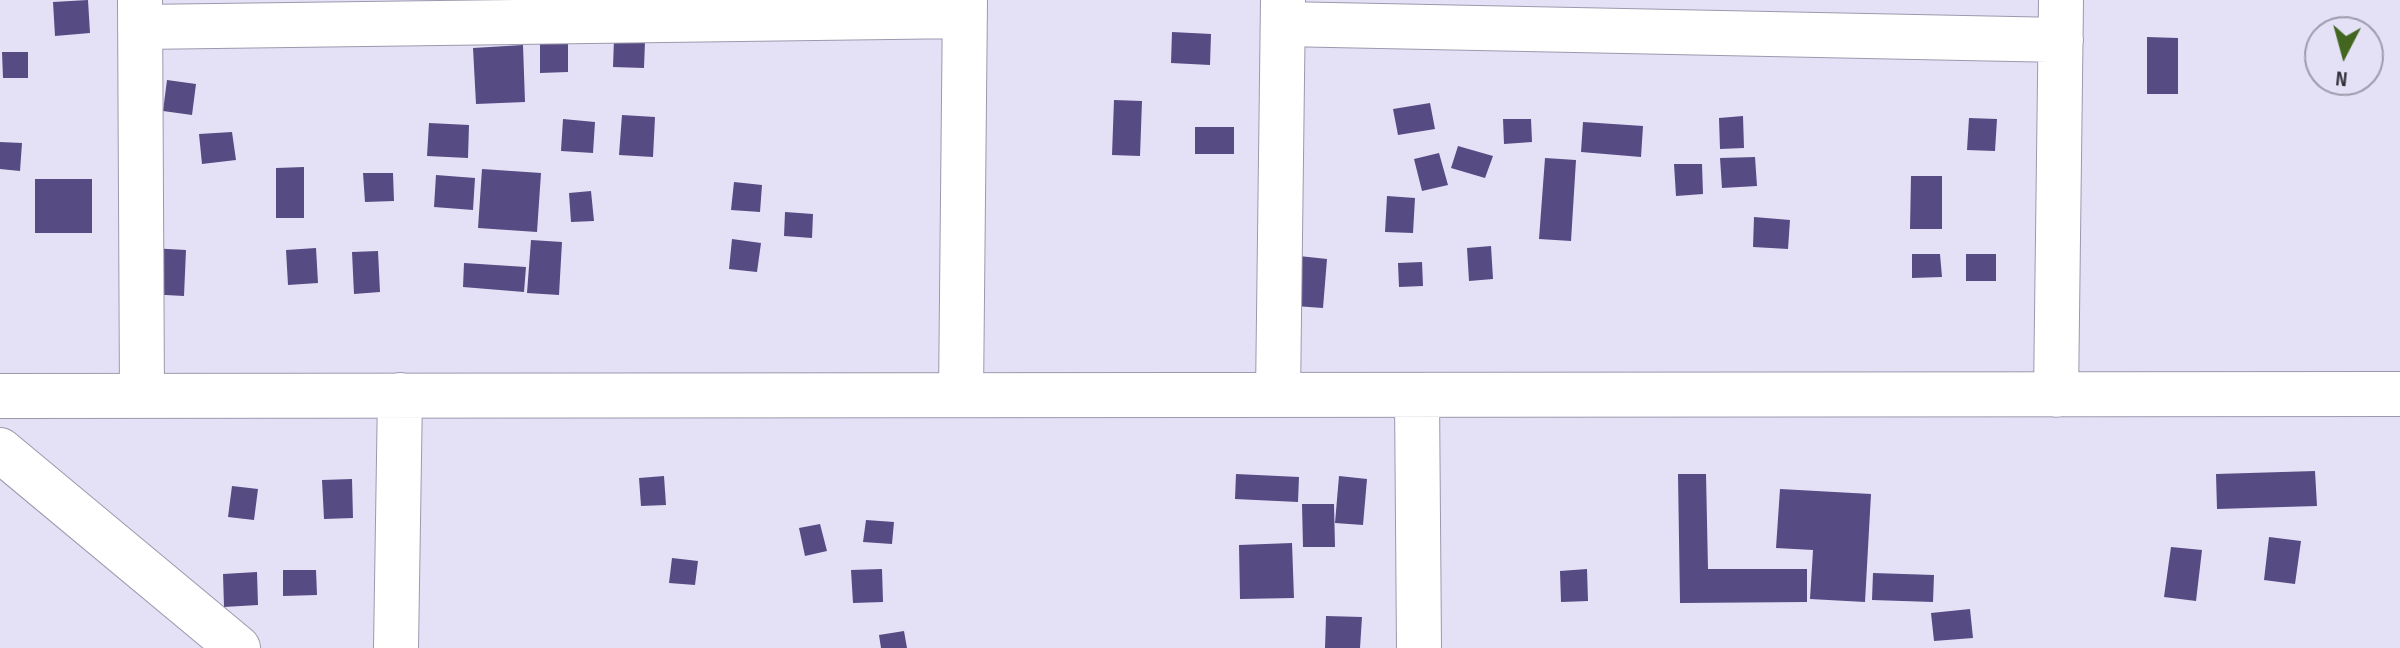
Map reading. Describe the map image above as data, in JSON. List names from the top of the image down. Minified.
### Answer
{"north":"bottom"}
